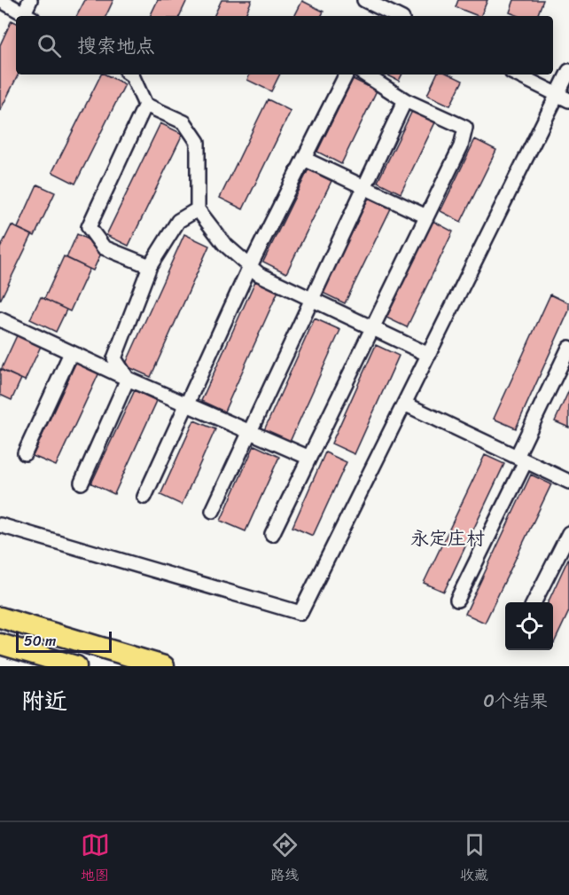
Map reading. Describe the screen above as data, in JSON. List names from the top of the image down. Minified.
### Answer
{"districts":["永定庄村"],"scale_bar":"50 m","page":{"search":"搜索地点","scale":"50 m","heading":["附近","0个结果"],"nav":["地图","路线","收藏"]}}
